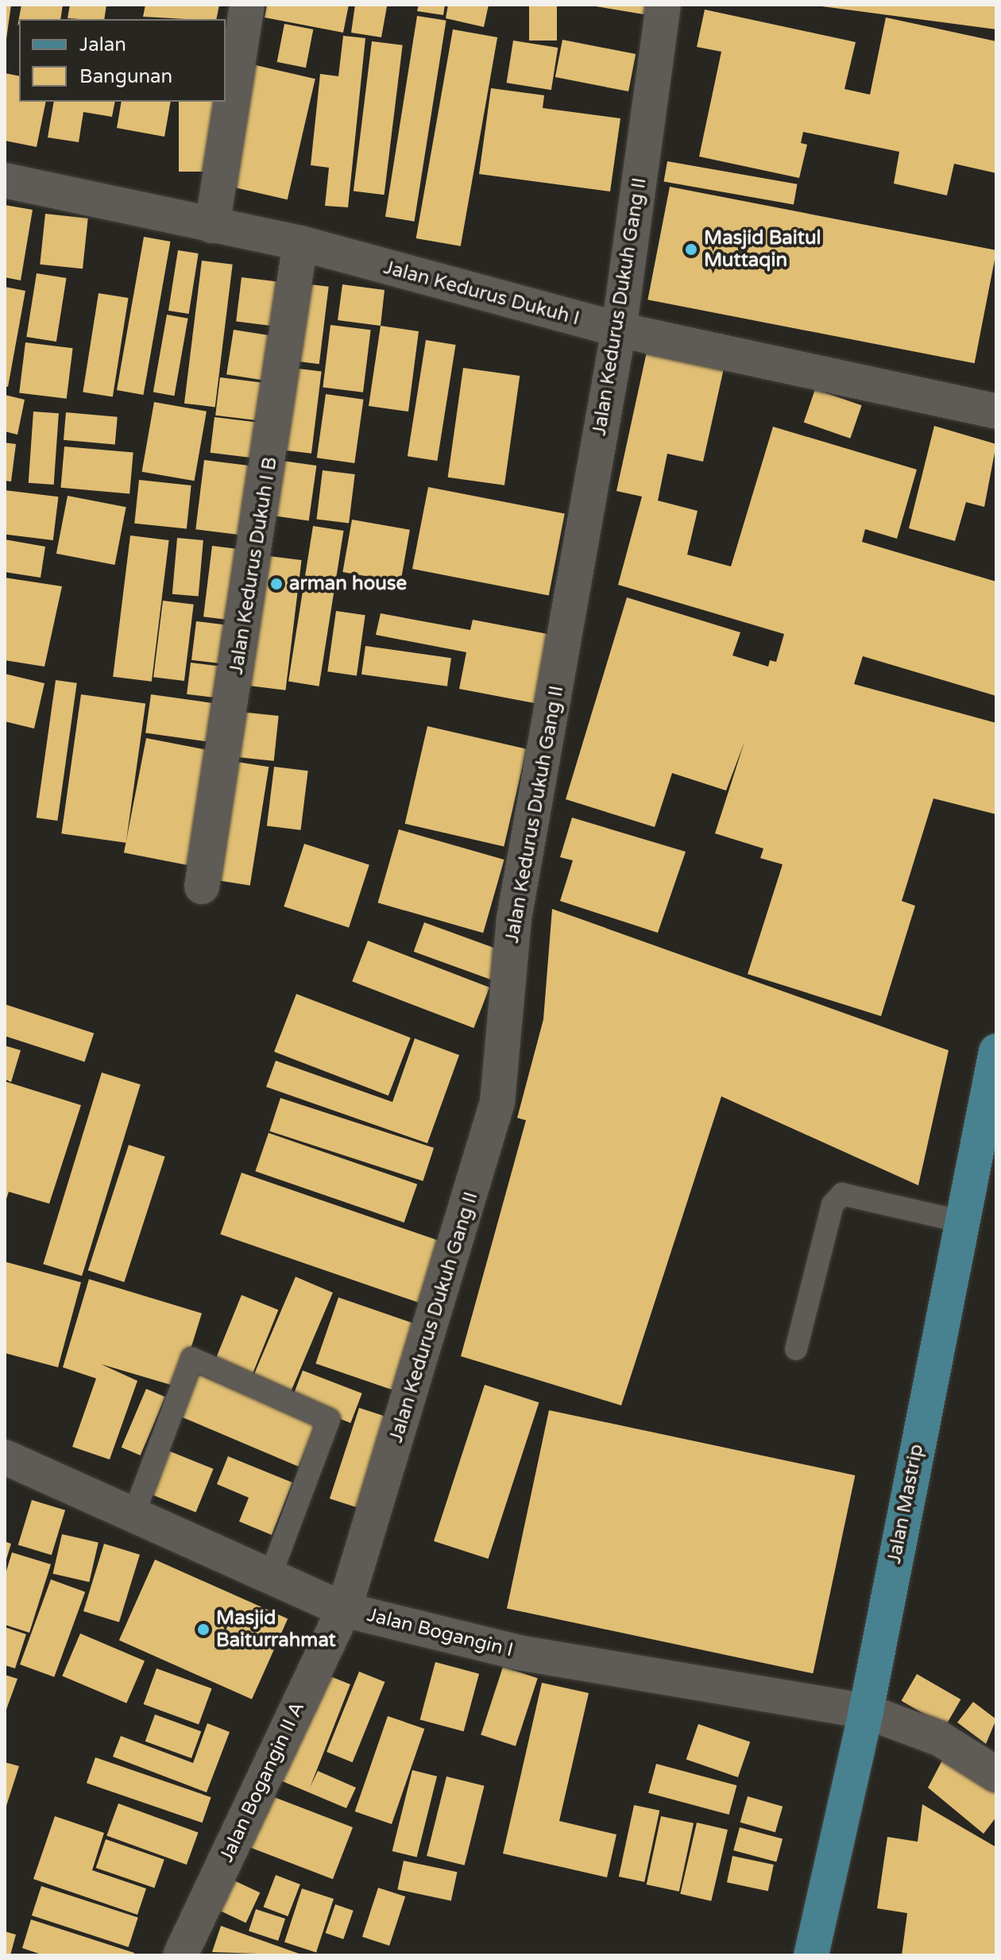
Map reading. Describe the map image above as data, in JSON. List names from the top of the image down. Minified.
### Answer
{"streets":{"main road":["Jalan Mastrip"],"street":["Jalan Kedurus Dukuh I","Jalan Kedurus Dukuh Gang II","Jalan Kedurus Dukuh I B","Jalan Bogangin I","Jalan Bogangin II A"]},"crossings":[["Jalan Kedurus Dukuh I","Jalan Kedurus Dukuh Gang II"],["Jalan Kedurus Dukuh I","Jalan Kedurus Dukuh I B"],["Jalan Kedurus Dukuh Gang II","Jalan Bogangin I"],["Jalan Kedurus Dukuh Gang II","Jalan Bogangin II A"],["Jalan Mastrip","Jalan Bogangin I"],["Jalan Bogangin I","Jalan Bogangin II A"]],"places":["Masjid Baitul Muttaqin","arman house","Masjid Baiturrahmat"],"legend":["Jalan","Bangunan"]}
